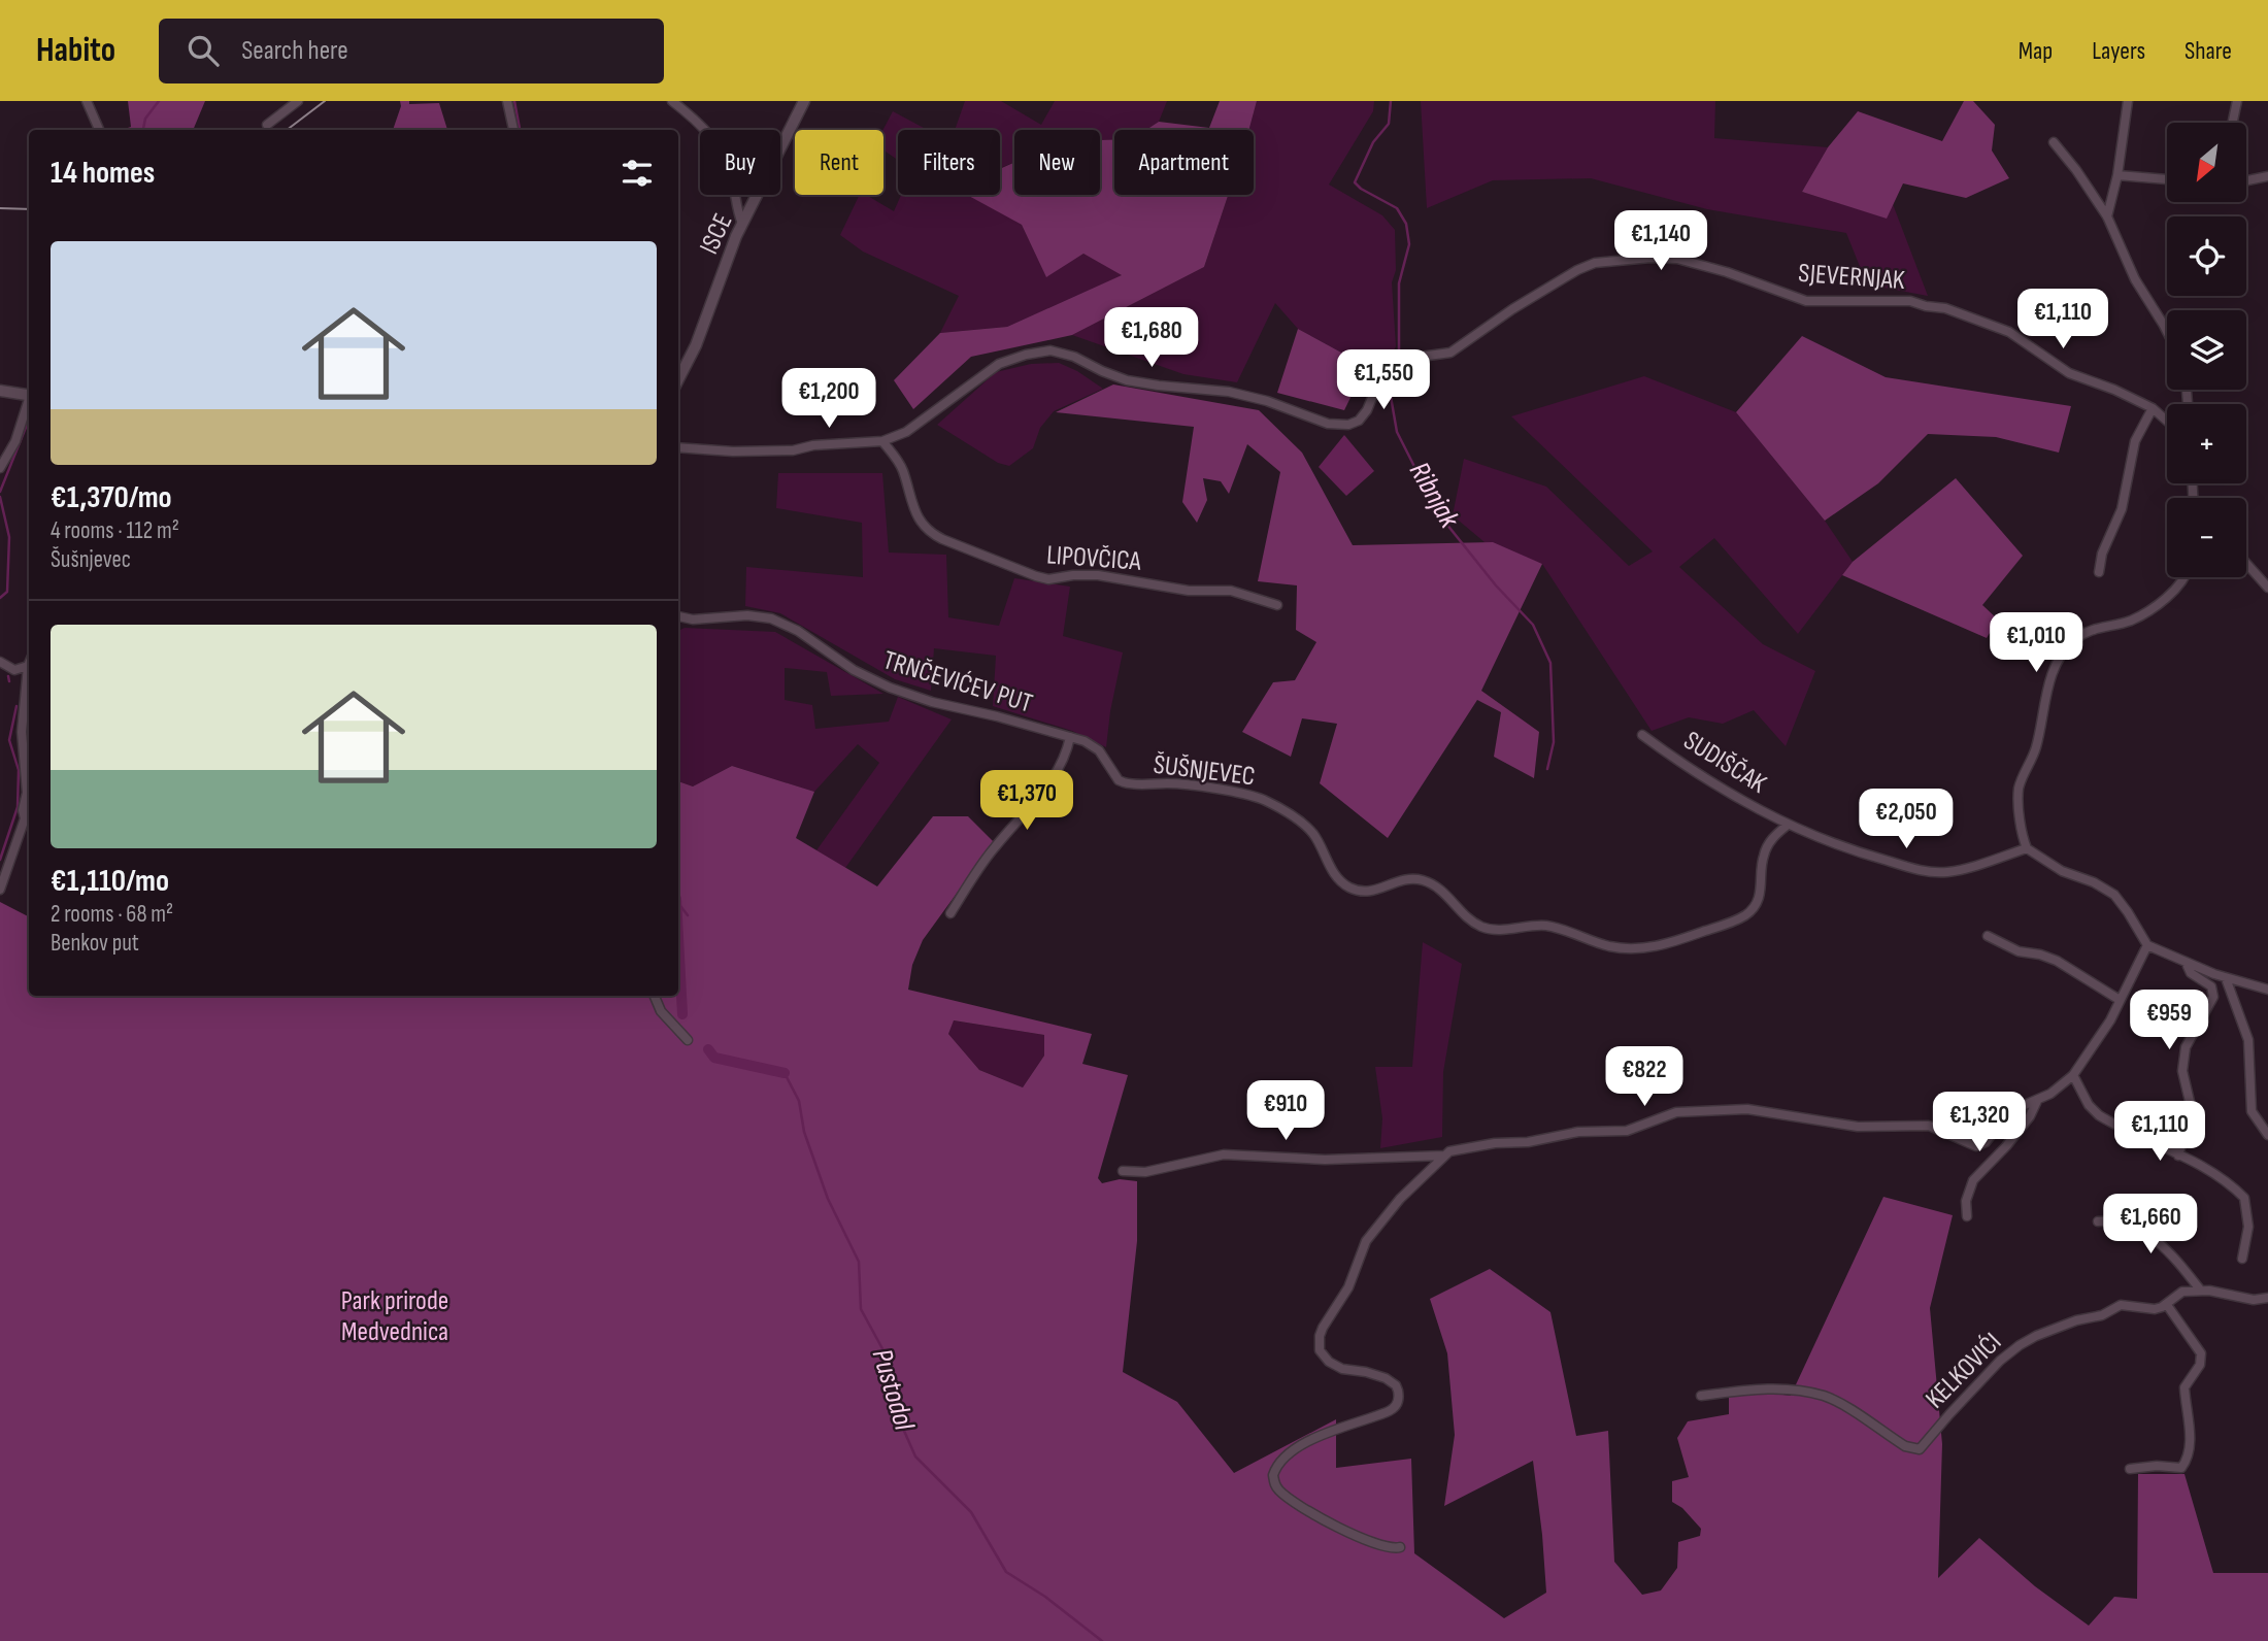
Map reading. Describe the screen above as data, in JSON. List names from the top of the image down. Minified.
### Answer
{"streets":{"street":["ISCE","SJEVERNJAK","LIPOVČICA","TRNČEVIĆEV PUT","SUDIŠČAK","ŠUŠNJEVEC","KELKOVIĆI"]},"crossings":[["SJEVERNJAK","LIPOVČICA"],["TRNČEVIĆEV PUT","ŠUŠNJEVEC"],["SUDIŠČAK","ŠUŠNJEVEC"]],"water":["Ribnjak","Pustodol"],"parks":["Park prirode Medvednica"],"north":"bottom left","page":{"header":"Habito","search":"Search here","nav":["Map","Layers","Share"],"map_buttons":["+","−"],"chip":["Buy","Rent","Filters","New","Apartment"],"heading":"14 homes","price":["€1,140","€1,110","€1,680","€1,550","€1,200","€1,010","€1,370","€2,050","€959","€822","€910","€1,320","€1,110","€1,660"],"list":[{"name":"€1,370/mo","note":"4 rooms · 112 m² · Šušnjevec"},{"name":"€1,110/mo","note":"2 rooms · 68 m² · Benkov put"}]}}
